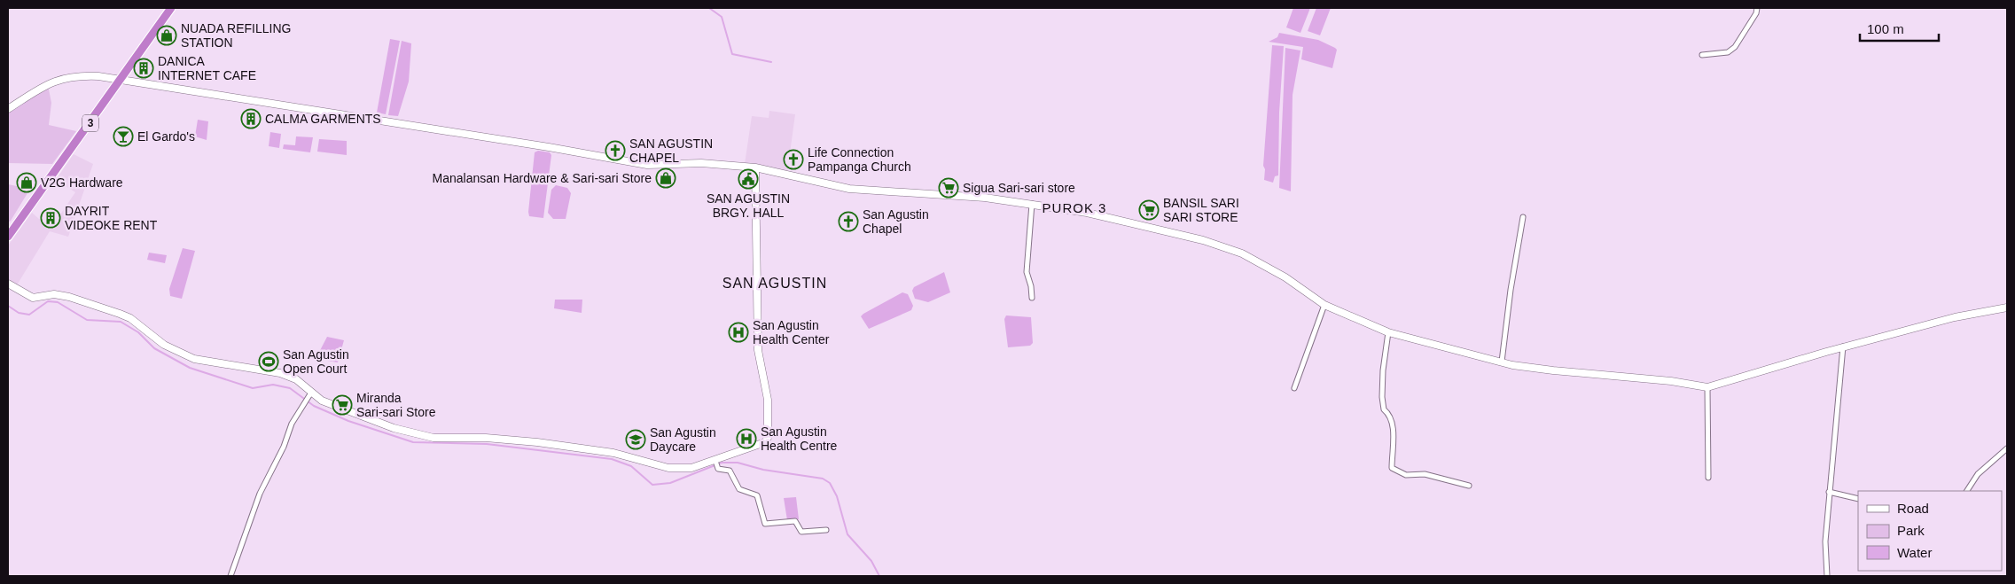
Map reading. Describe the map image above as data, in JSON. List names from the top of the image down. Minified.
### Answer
{"streets":{"highway":["3"]},"districts":["PUROK 3","SAN AGUSTIN"],"places":{"shop":["NUADA REFILLING STATION","Manalansan Hardware & Sari-sari Store","V2G Hardware"],"building":["DANICA INTERNET CAFE","CALMA GARMENTS","DAYRIT VIDEOKE RENT"],"bar":["El Gardo's"],"church":["SAN AGUSTIN CHAPEL","Life Connection Pampanga Church","San Agustin Chapel"],"public building":["SAN AGUSTIN BRGY. HALL"],"supermarket":["Sigua Sari-sari store","BANSIL SARI SARI STORE","Miranda Sari-sari Store"],"hospital":["San Agustin Health Center","San Agustin Health Centre"],"sports":["San Agustin Open Court"],"school or university":["San Agustin Daycare"]},"legend":["Road","Park","Water"],"scale_bar":"100 m"}
